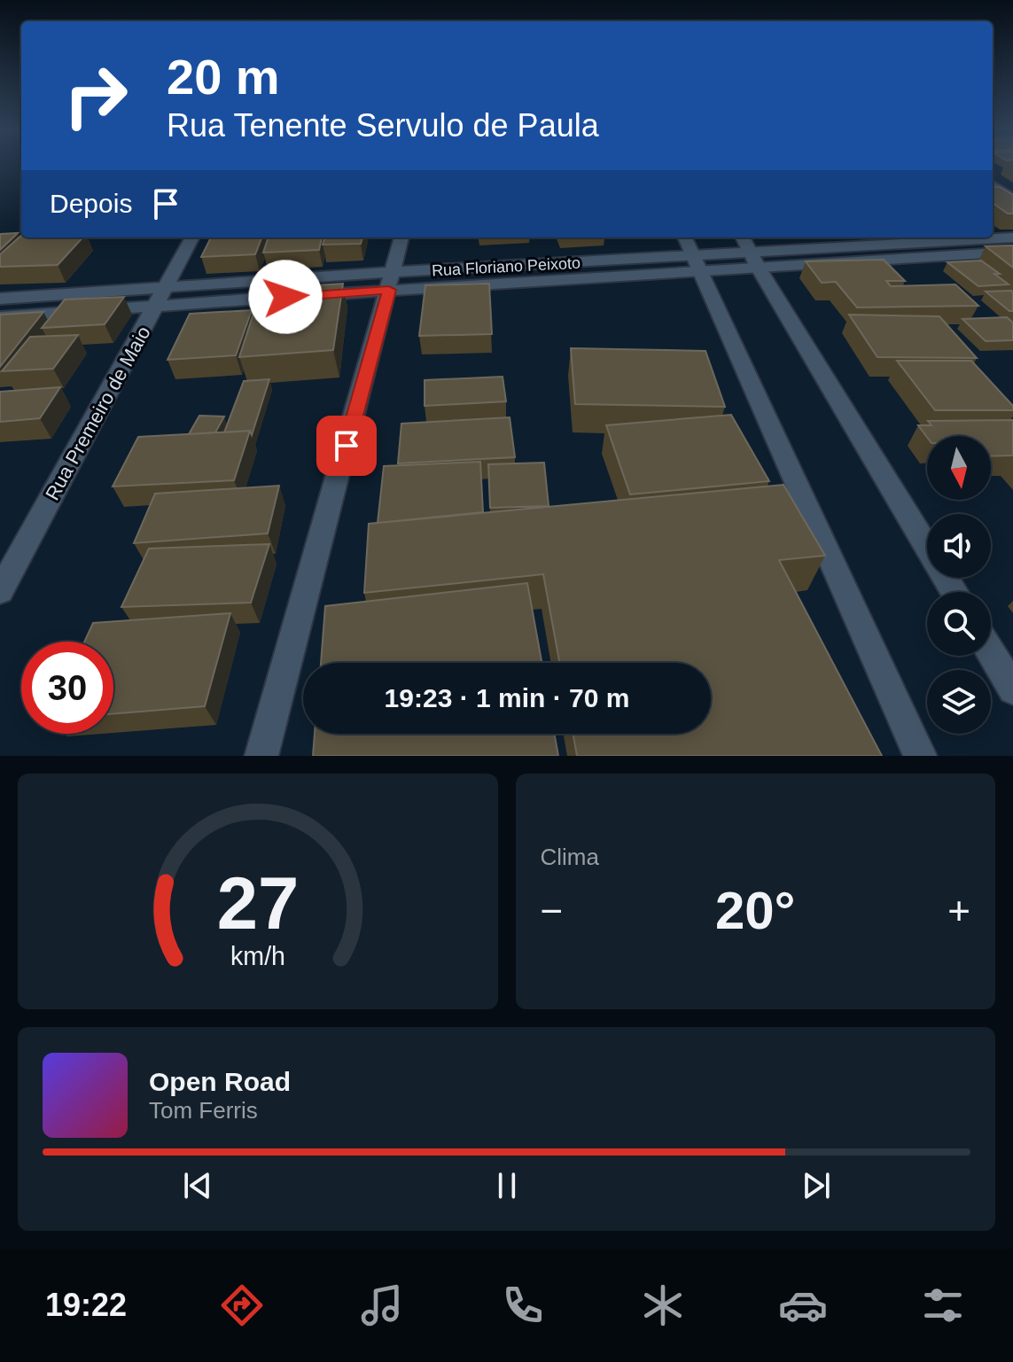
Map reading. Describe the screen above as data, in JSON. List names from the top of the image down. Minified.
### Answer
{"streets":{"street":["Rua Floriano Peixoto","Rua Premeiro de Maio"]},"crossings":[["Rua Floriano Peixoto","Rua Premeiro de Maio"]],"north":"bottom","page":{"turn":["20 m","Rua Tenente Servulo de Paula"],"then":"Depois","limit":"30","trip":"19:23 · 1 min · 70 m","tile":"Clima","heat":["−","20°","+"],"song":["Open Road","Tom Ferris"],"tabs":"19:22","gauge":["27","km/h"]}}
